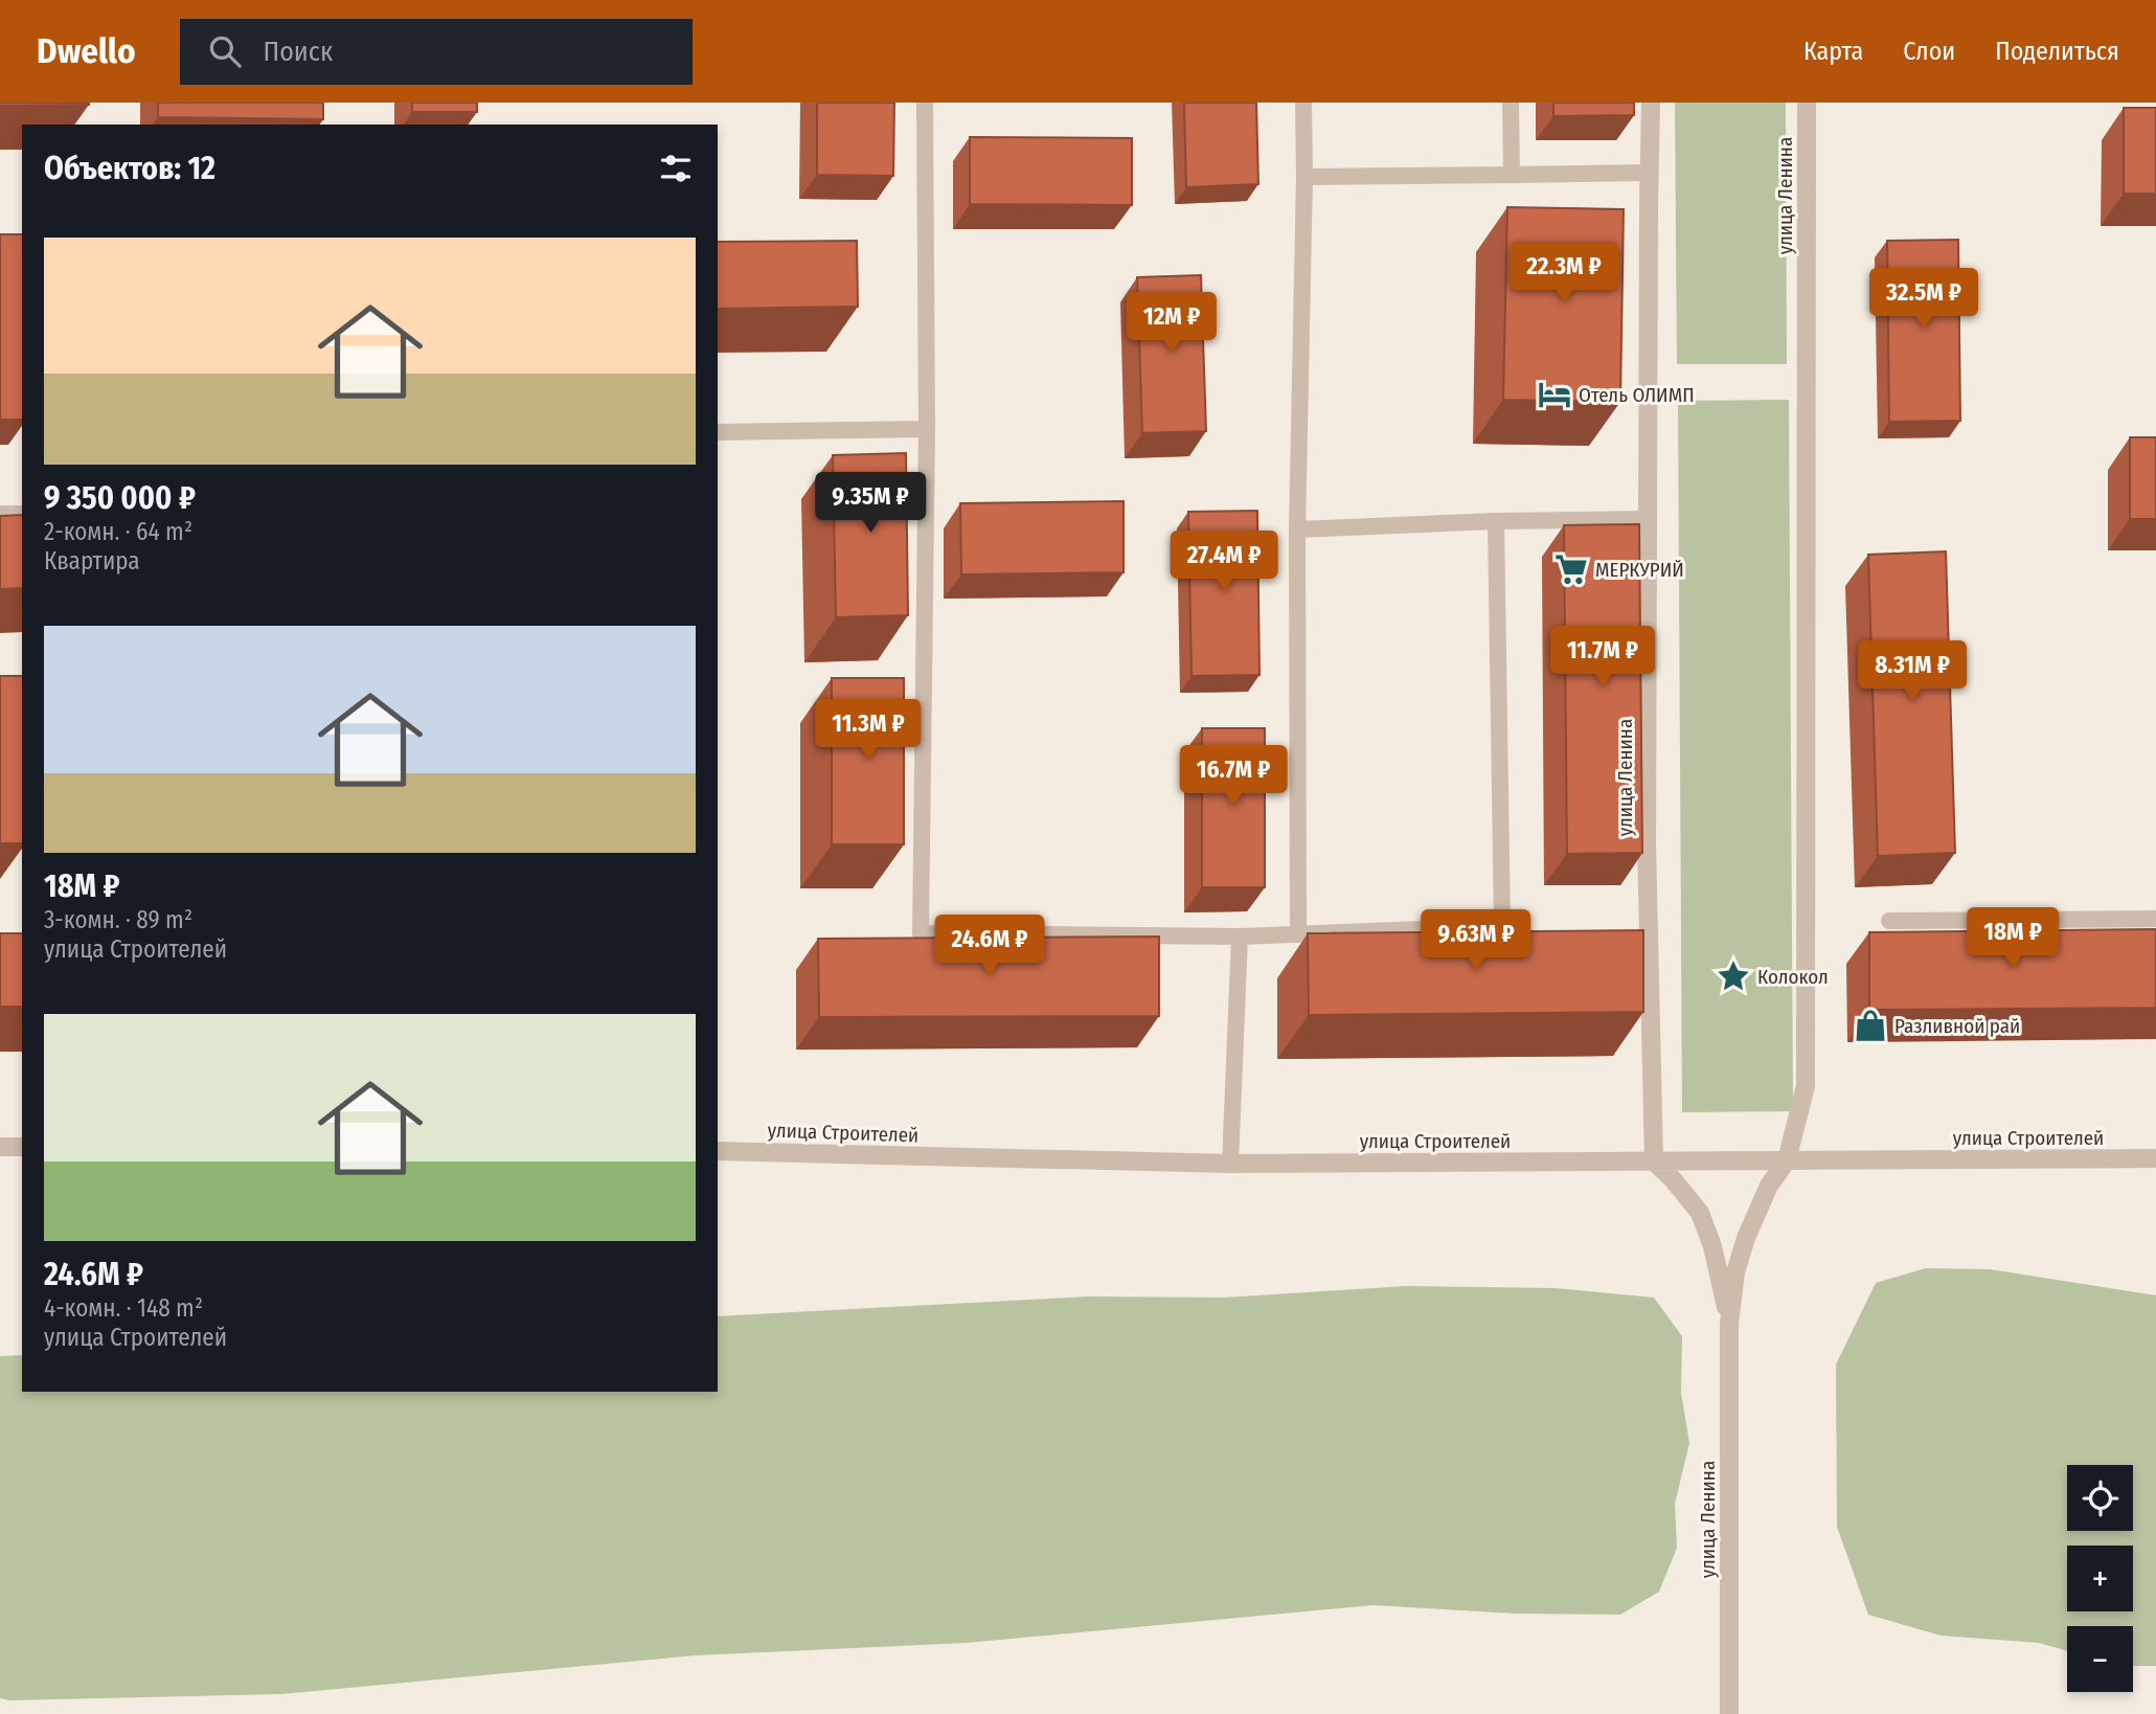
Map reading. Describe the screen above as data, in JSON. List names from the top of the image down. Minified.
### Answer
{"streets":{"street":["улица Ленина","улица Строителей"]},"crossings":[["улица Ленина","улица Строителей"]],"places":{"hotel":["Отель ОЛИМП"],"supermarket":["МЕРКУРИЙ"],"place":["Колокол"],"shop":["Разливной рай"]},"page":{"header":"Dwello","search":"Поиск","nav":["Карта","Слои","Поделиться"],"heading":"Объектов: 12","list":[{"name":"9 350 000 ₽","note":"2-комн. · 64 m² · Квартира"},{"name":"18M ₽","note":"3-комн. · 89 m² · улица Строителей"},{"name":"24.6M ₽","note":"4-комн. · 148 m² · улица Строителей"}],"price":["22.3M ₽","32.5M ₽","12M ₽","9.35M ₽","27.4M ₽","11.7M ₽","8.31M ₽","11.3M ₽","16.7M ₽","18M ₽","9.63M ₽","24.6M ₽"],"map_buttons":["+","−"]}}
